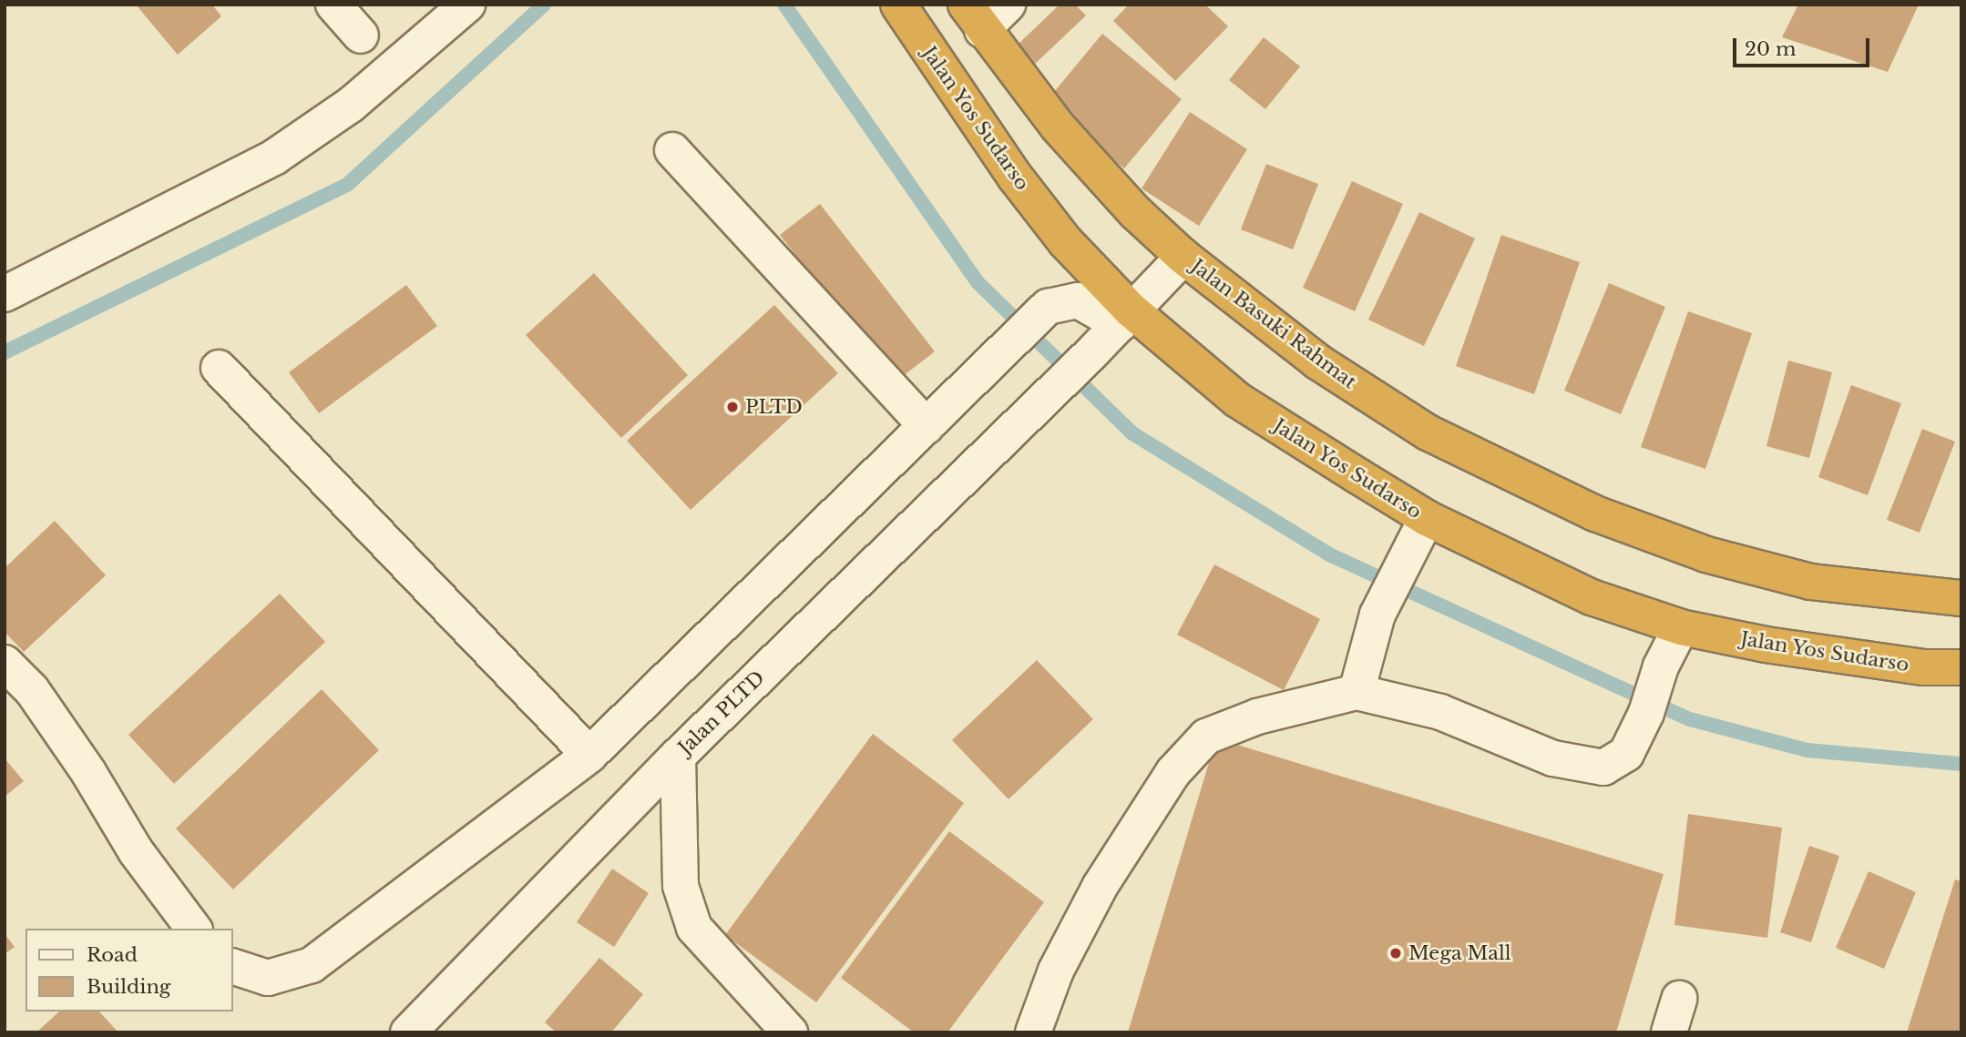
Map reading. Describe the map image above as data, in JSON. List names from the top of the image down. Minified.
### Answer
{"streets":{"highway":["Jalan Yos Sudarso","Jalan Basuki Rahmat"],"street":["Jalan PLTD"]},"crossings":[["Jalan Yos Sudarso","Jalan PLTD"],["Jalan Basuki Rahmat","Jalan PLTD"]],"places":["PLTD","Mega Mall"],"legend":["Road","Building"],"scale_bar":"20 m"}
